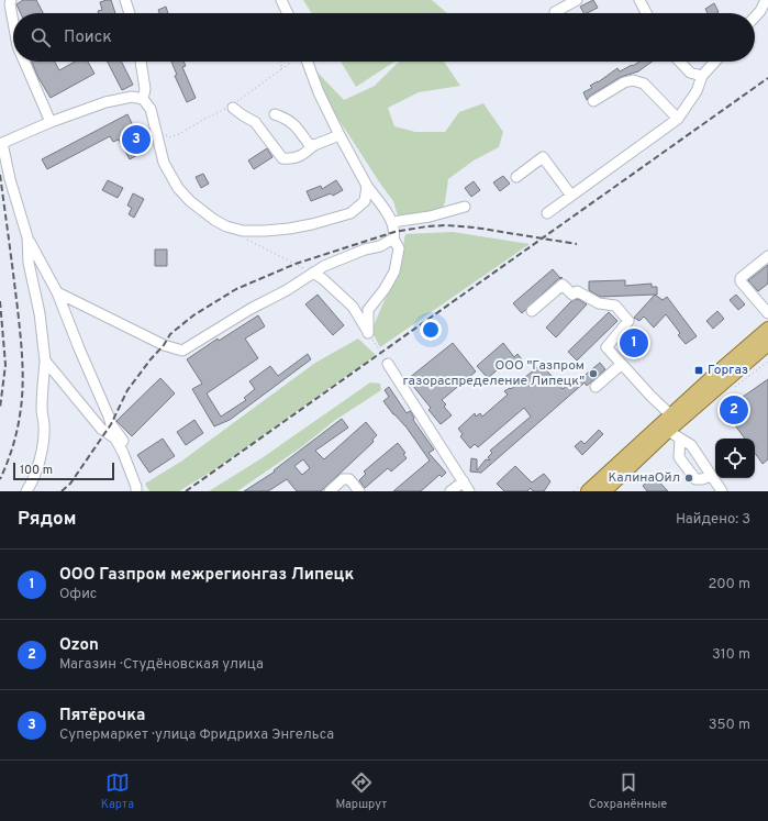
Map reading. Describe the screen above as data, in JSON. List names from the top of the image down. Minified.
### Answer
{"places":{"transit":["Горгаз"],"other":["ООО \"Газпром газораспределение Липецк\"","КалинаОйл"]},"scale_bar":"100 m","page":{"search":"Поиск","pins":["3","1","2"],"scale":"100 m","heading":["Рядом","Найдено: 3"],"list":[{"mark":"1","name":"ООО Газпром межрегионгаз Липецк","note":"Офис","value":"200 m"},{"mark":"2","name":"Ozon","note":"Магазин · Студёновская улица","value":"310 m"},{"mark":"3","name":"Пятёрочка","note":"Супермаркет · улица Фридриха Энгельса","value":"350 m"}],"nav":["Карта","Маршрут","Сохранённые"]}}
